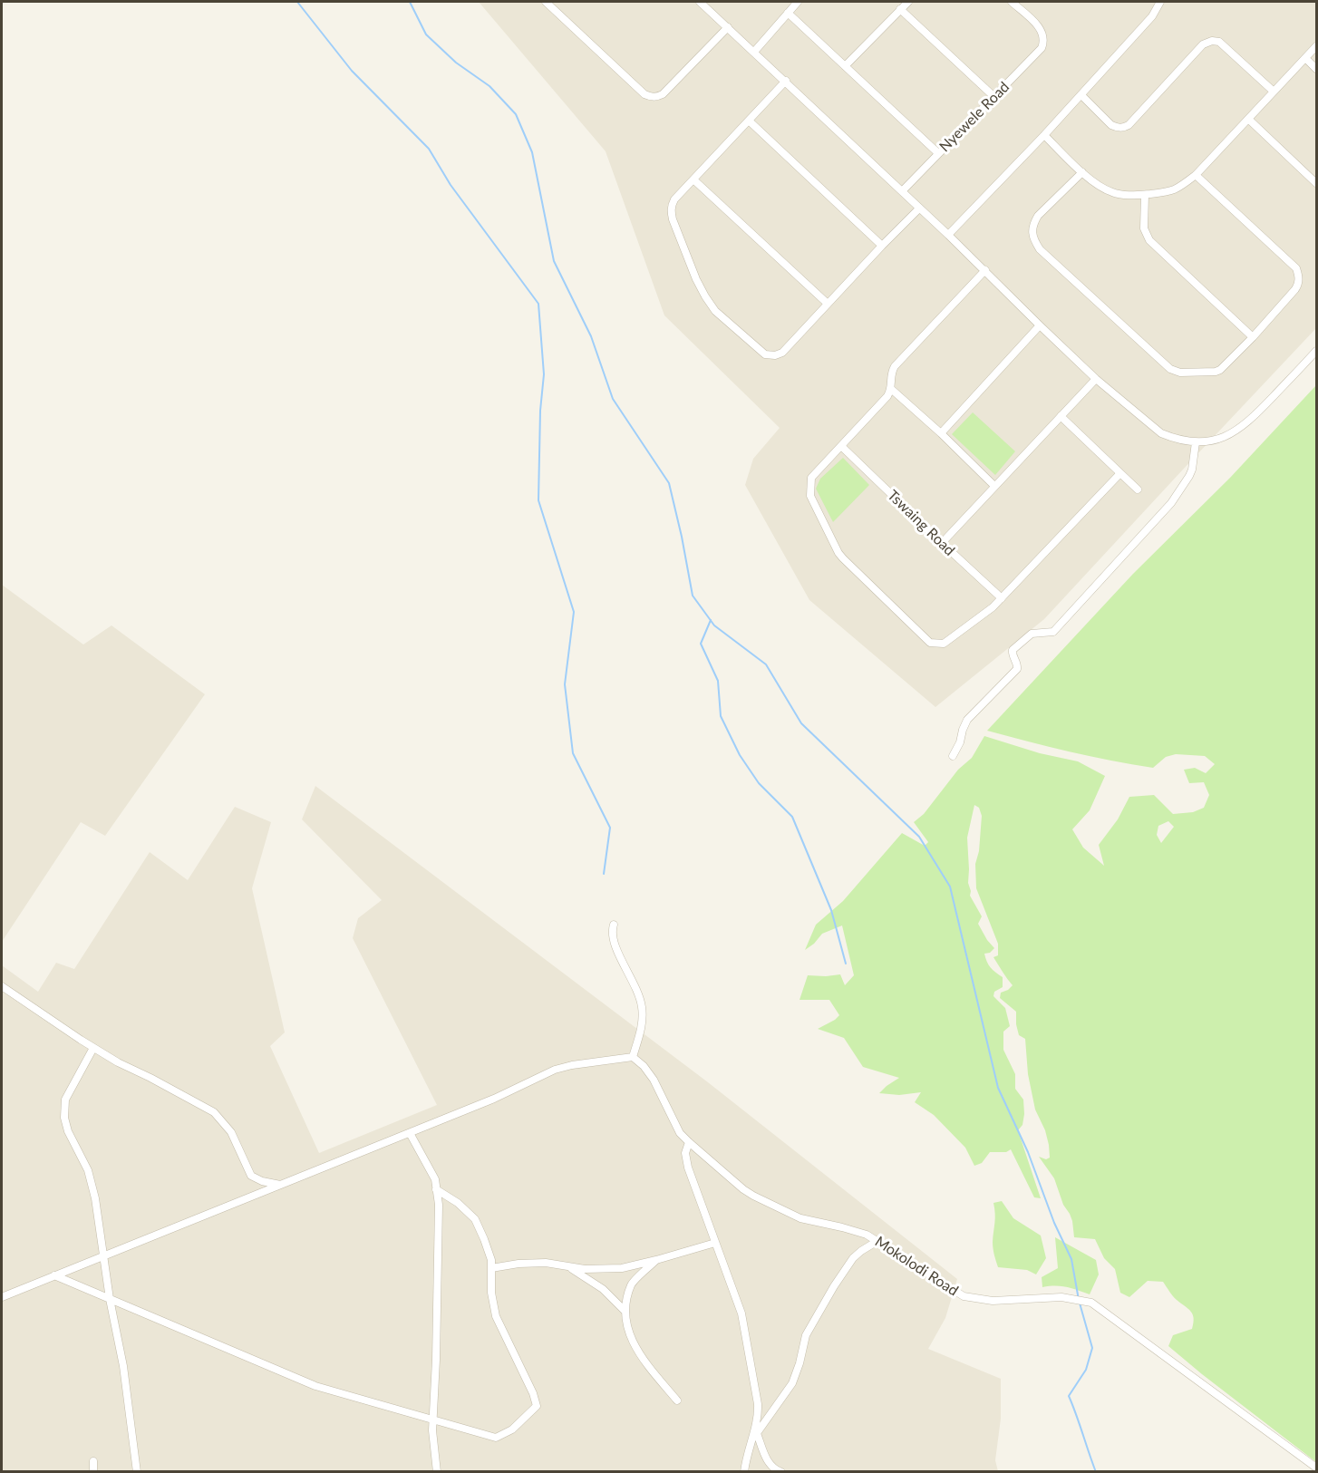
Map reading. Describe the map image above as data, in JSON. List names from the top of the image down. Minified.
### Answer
{"streets":{"street":["Nyewele Road","Tswaing Road","Mokolodi Road"]}}
